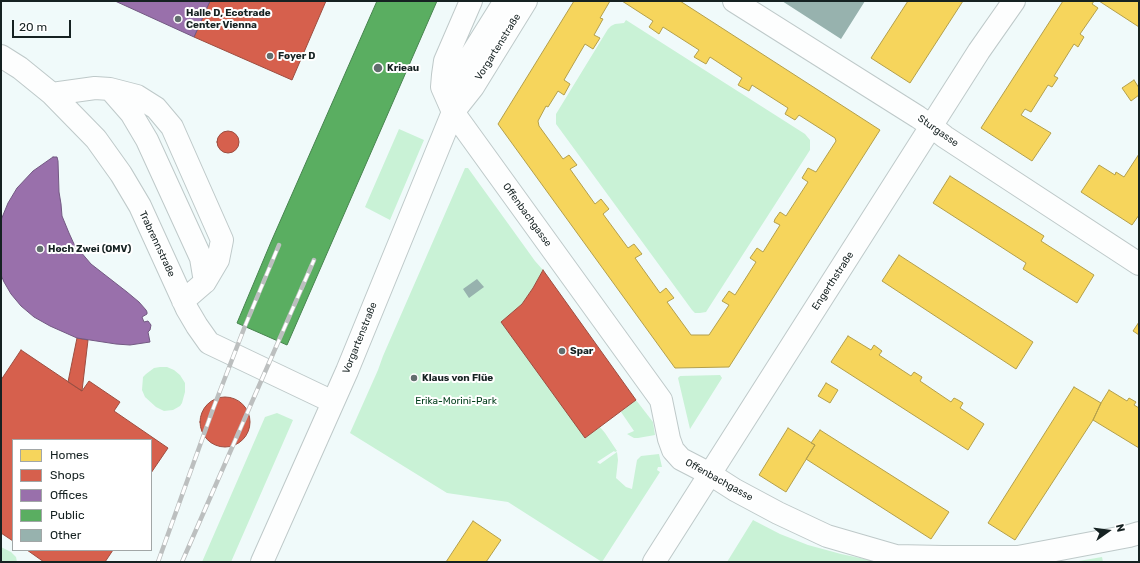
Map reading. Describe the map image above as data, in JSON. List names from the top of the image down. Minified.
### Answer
{"streets":{"street":["Vorgartenstraße","Sturgasse","Offenbachgasse","Trabrennstraße","Engerthstraße"]},"crossings":[["Vorgartenstraße","Offenbachgasse"],["Vorgartenstraße","Trabrennstraße"],["Sturgasse","Engerthstraße"],["Offenbachgasse","Engerthstraße"]],"parks":["Erika-Morini-Park"],"places":["Halle D, Ecotrade Center Vienna","Foyer D","Krieau","Hoch Zwei (OMV)","Spar","Klaus von Flüe"],"legend":["Homes","Shops","Offices","Public","Other"],"scale_bar":"20 m","north":"right"}
